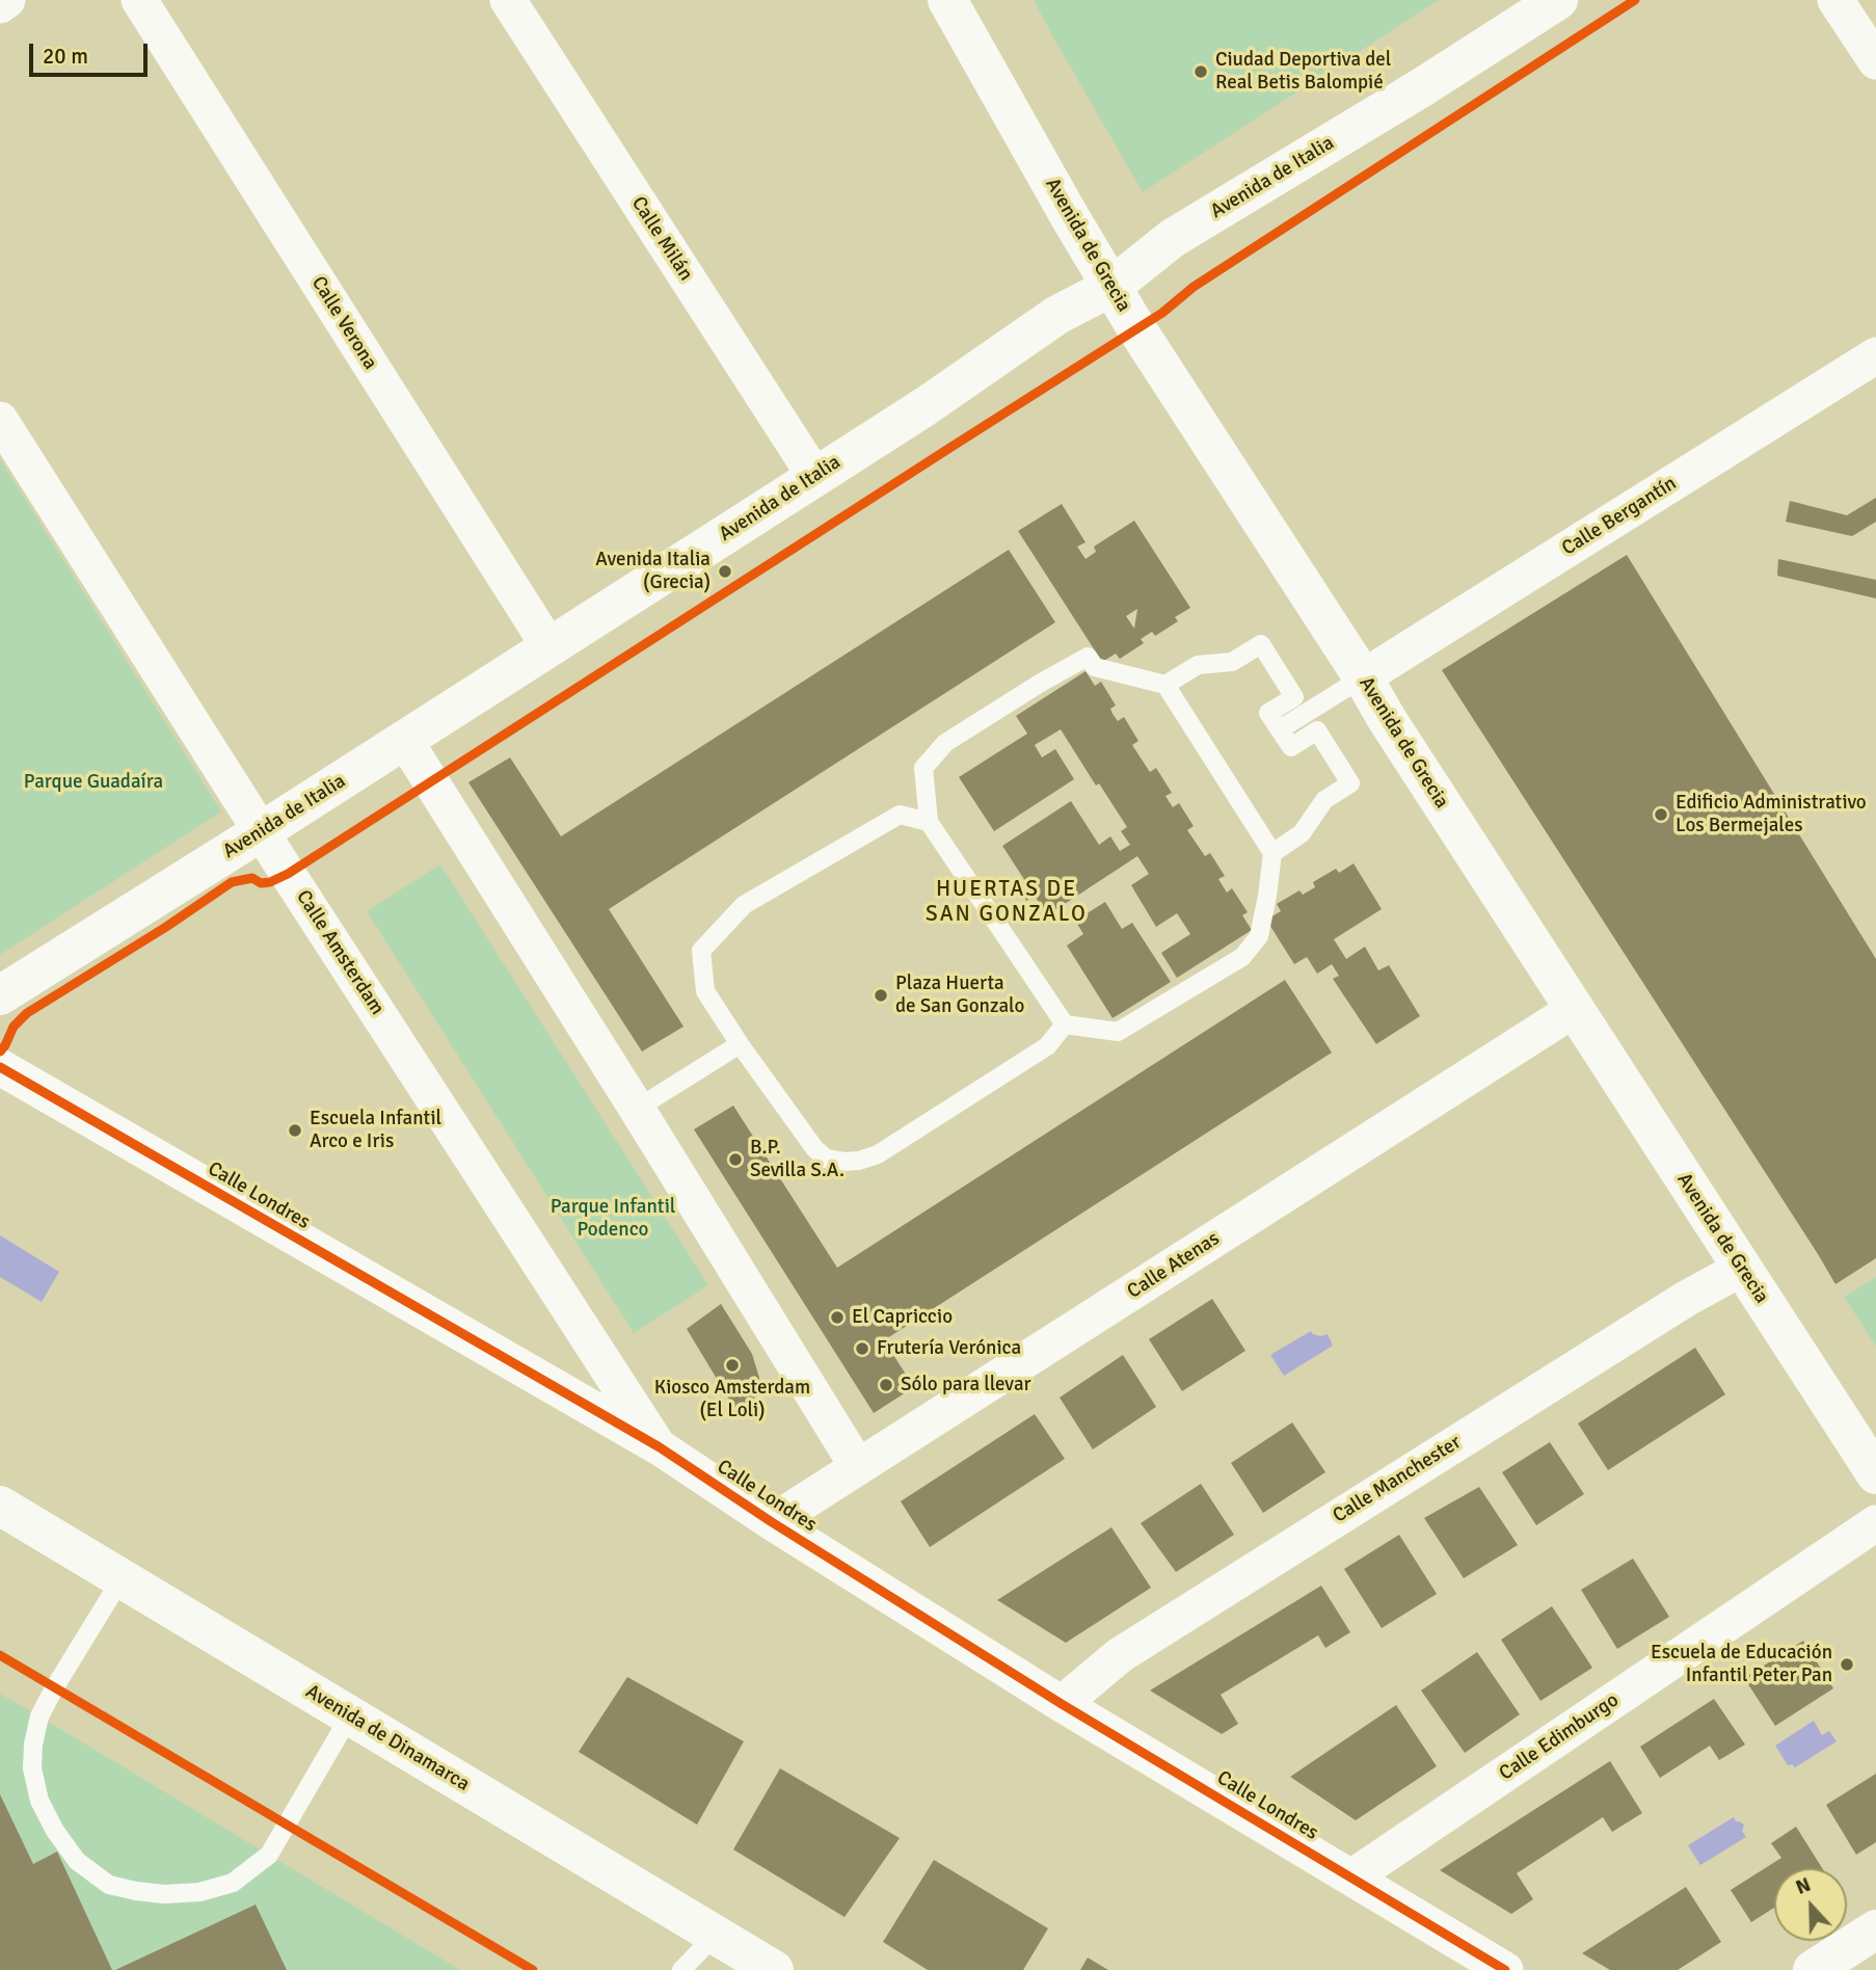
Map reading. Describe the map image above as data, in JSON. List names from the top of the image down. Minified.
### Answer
{"streets":{"main road":["Avenida de Italia","Avenida de Grecia","Avenida de Dinamarca"],"street":["Calle Milán","Calle Verona","Calle Bergantín","Calle Amsterdam","Calle Londres","Calle Atenas","Calle Manchester","Calle Edimburgo"]},"crossings":[["Avenida de Italia","Calle Milán"],["Avenida de Italia","Avenida de Grecia"],["Avenida de Italia","Calle Verona"],["Avenida de Italia","Calle Amsterdam"],["Avenida de Grecia","Calle Bergantín"],["Avenida de Grecia","Calle Atenas"],["Avenida de Grecia","Calle Manchester"],["Calle Amsterdam","Calle Londres"],["Calle Londres","Calle Atenas"],["Calle Londres","Calle Manchester"],["Calle Londres","Calle Edimburgo"]],"districts":["HUERTAS DE SAN GONZALO"],"parks":["Parque Guadaíra","Parque Infantil Podenco"],"places":["Ciudad Deportiva del Real Betis Balompié","Avenida Italia (Grecia)","Edificio Administrativo Los Bermejales","Plaza Huerta de San Gonzalo","Escuela Infantil Arco e Iris","B.P. Sevilla S.A.","El Capriccio","Frutería Verónica","Kiosco Amsterdam (El Loli)","Sólo para llevar","Escuela de Educación Infantil Peter Pan"],"scale_bar":"20 m","north":"top"}
